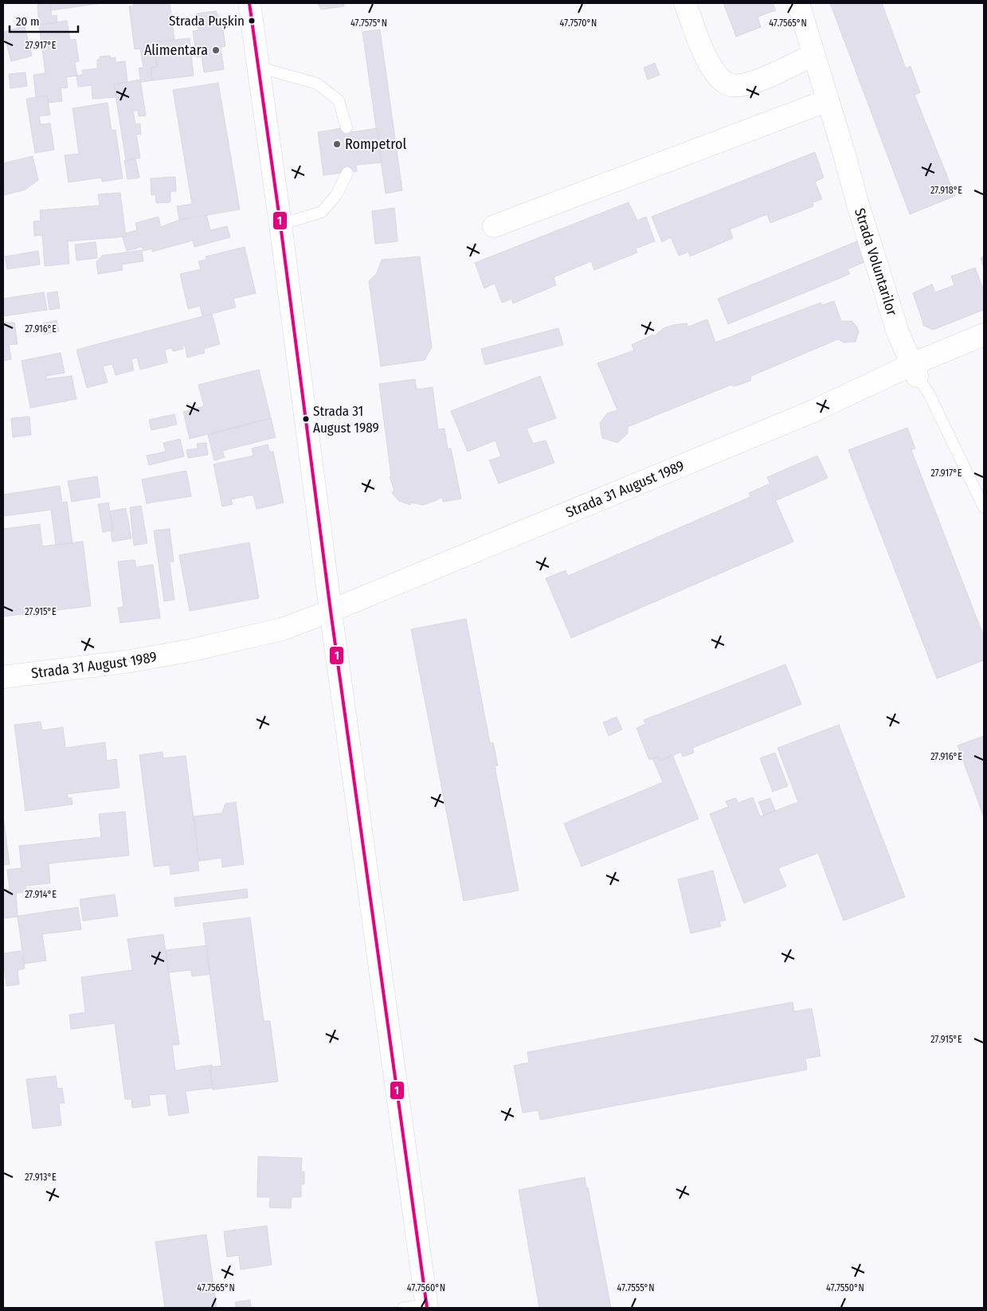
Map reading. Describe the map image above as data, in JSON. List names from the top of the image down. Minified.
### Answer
{"streets":{"main road":["Strada Voluntarilor","Strada 31 August 1989"]},"crossings":[["Strada Voluntarilor","Strada 31 August 1989"]],"places":["Strada Pușkin","Alimentara","Rompetrol","Strada 31 August 1989"],"lines":["transit line 1"],"scale_bar":"20 m","coordinates":["47.7575°N","47.7570°N","47.7565°N","27.917°E","27.918°E","27.916°E","27.915°E","27.914°E","27.913°E","47.7560°N","47.7555°N","47.7550°N"]}
